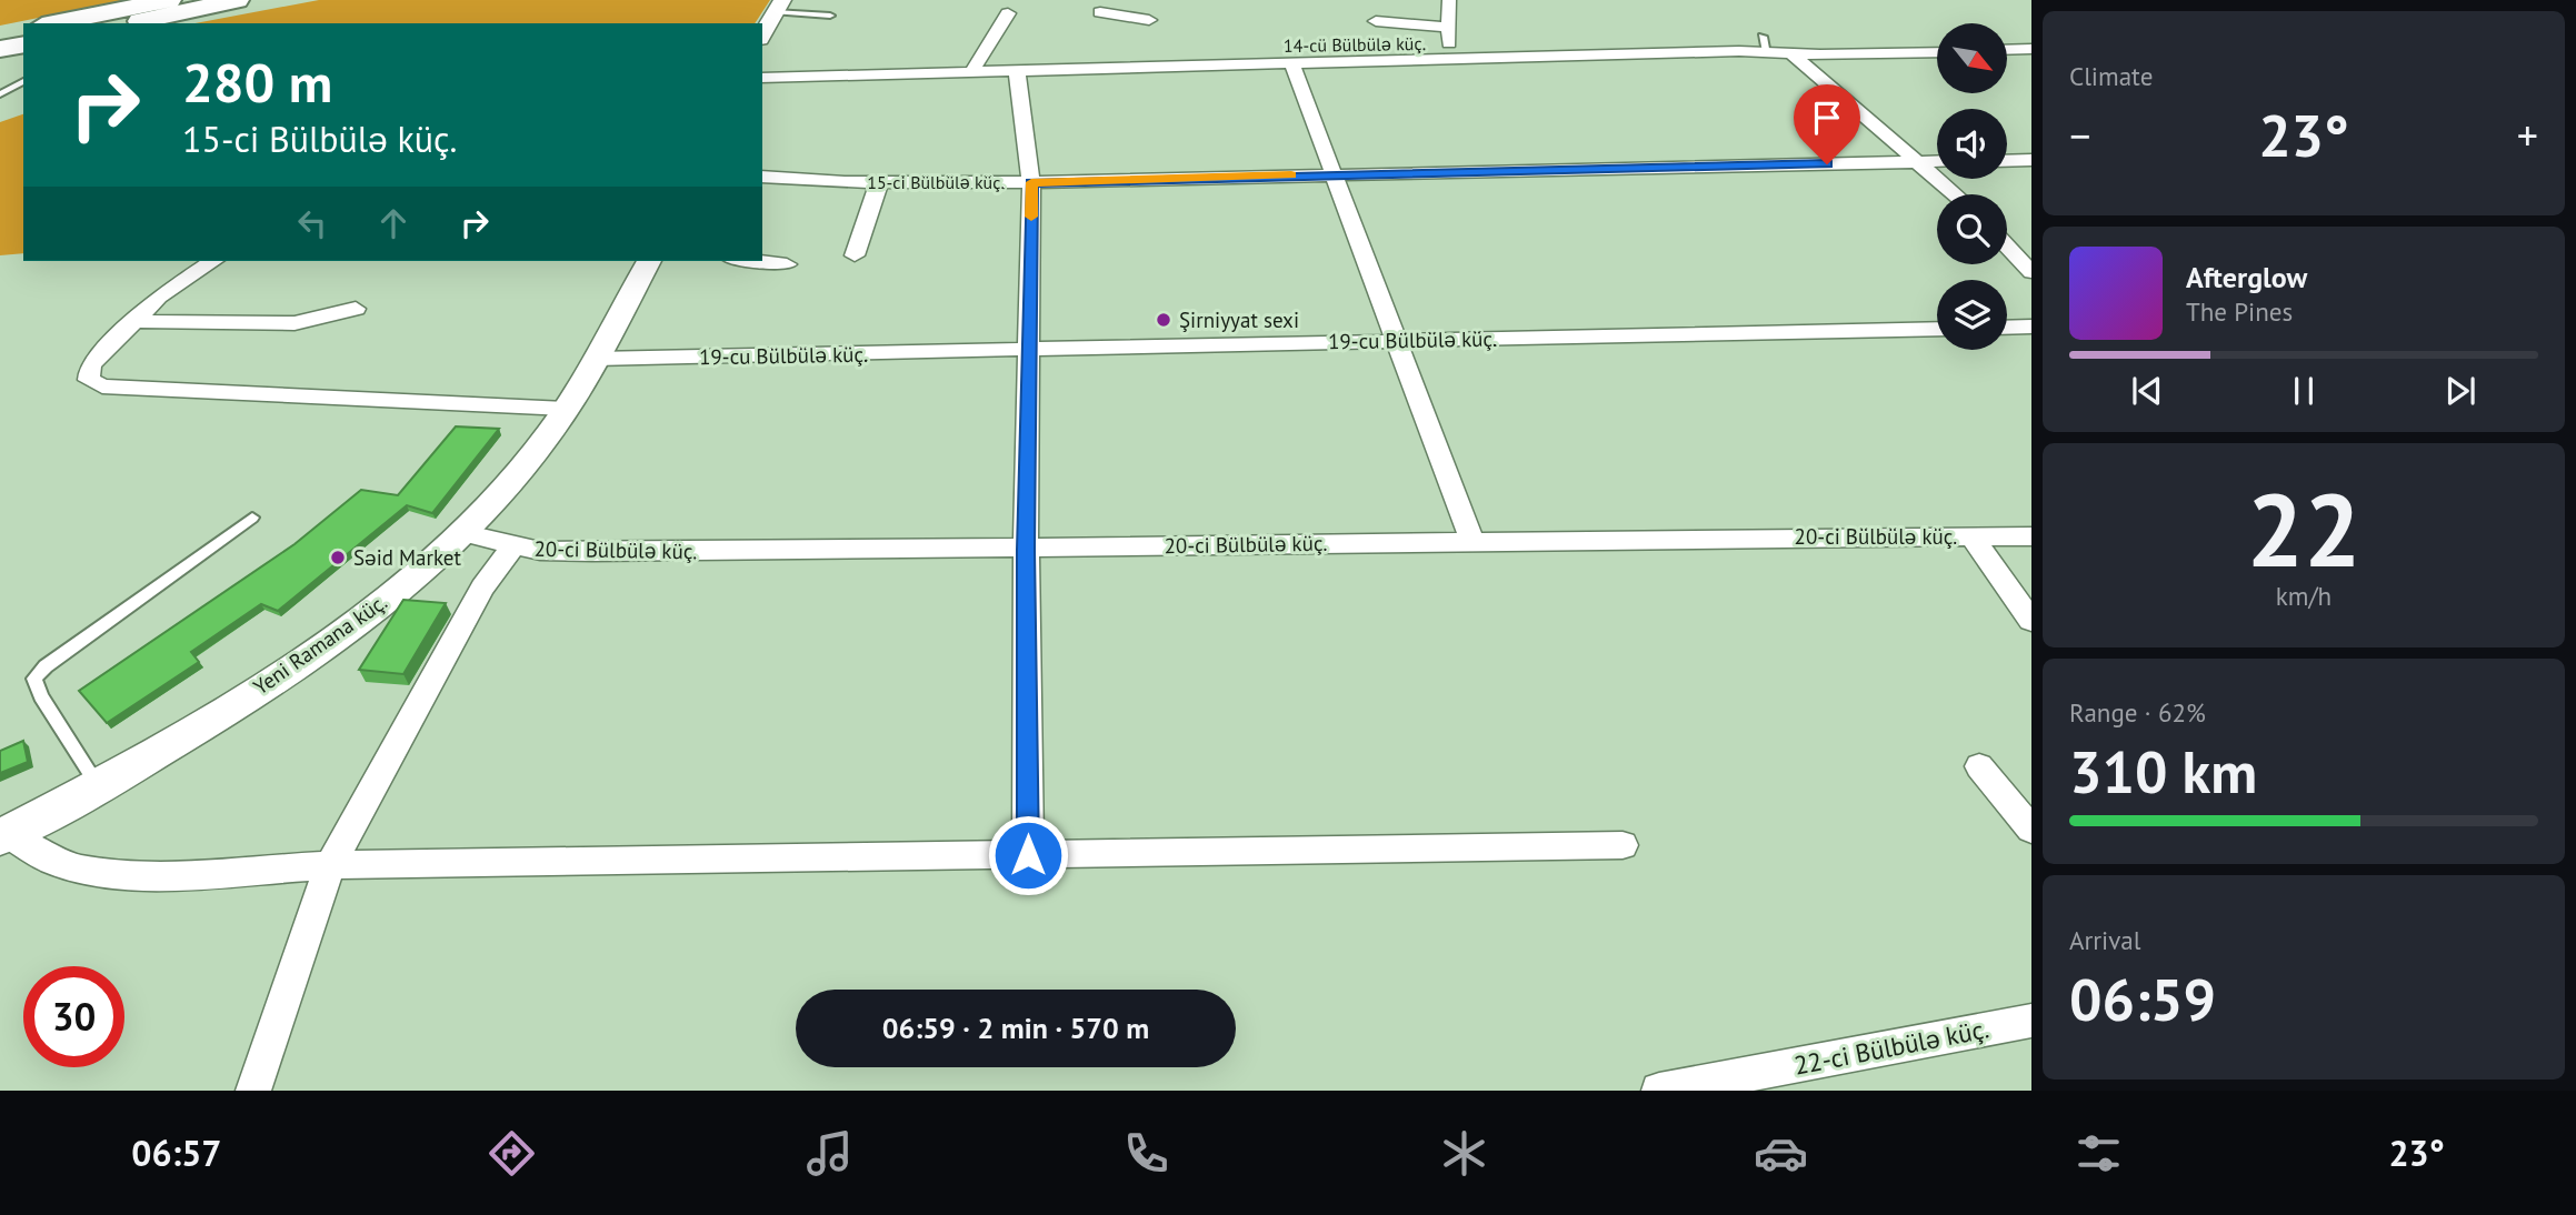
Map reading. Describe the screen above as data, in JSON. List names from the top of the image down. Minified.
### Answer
{"streets":{"street":["14-cü Bülbülə küç.","15-ci Bülbülə küç.","19-cu Bülbülə küç.","20-ci Bülbülə küç.","Yeni Ramana küç.","22-ci Bülbülə küç."]},"crossings":[["19-cu Bülbülə küç.","Yeni Ramana küç."],["20-ci Bülbülə küç.","Yeni Ramana küç."]],"places":["Şirniyyat sexi","Səid Market"],"north":"bottom right","page":{"tile":["Climate",["22","km/h"],["Range · 62%","310 km"],["Arrival","06:59"]],"turn":["280 m","15-ci Bülbülə küç."],"heat":["−","23°","+"],"song":["Afterglow","The Pines"],"limit":"30","trip":"06:59 · 2 min · 570 m","tabs":["06:57","23°"]}}
